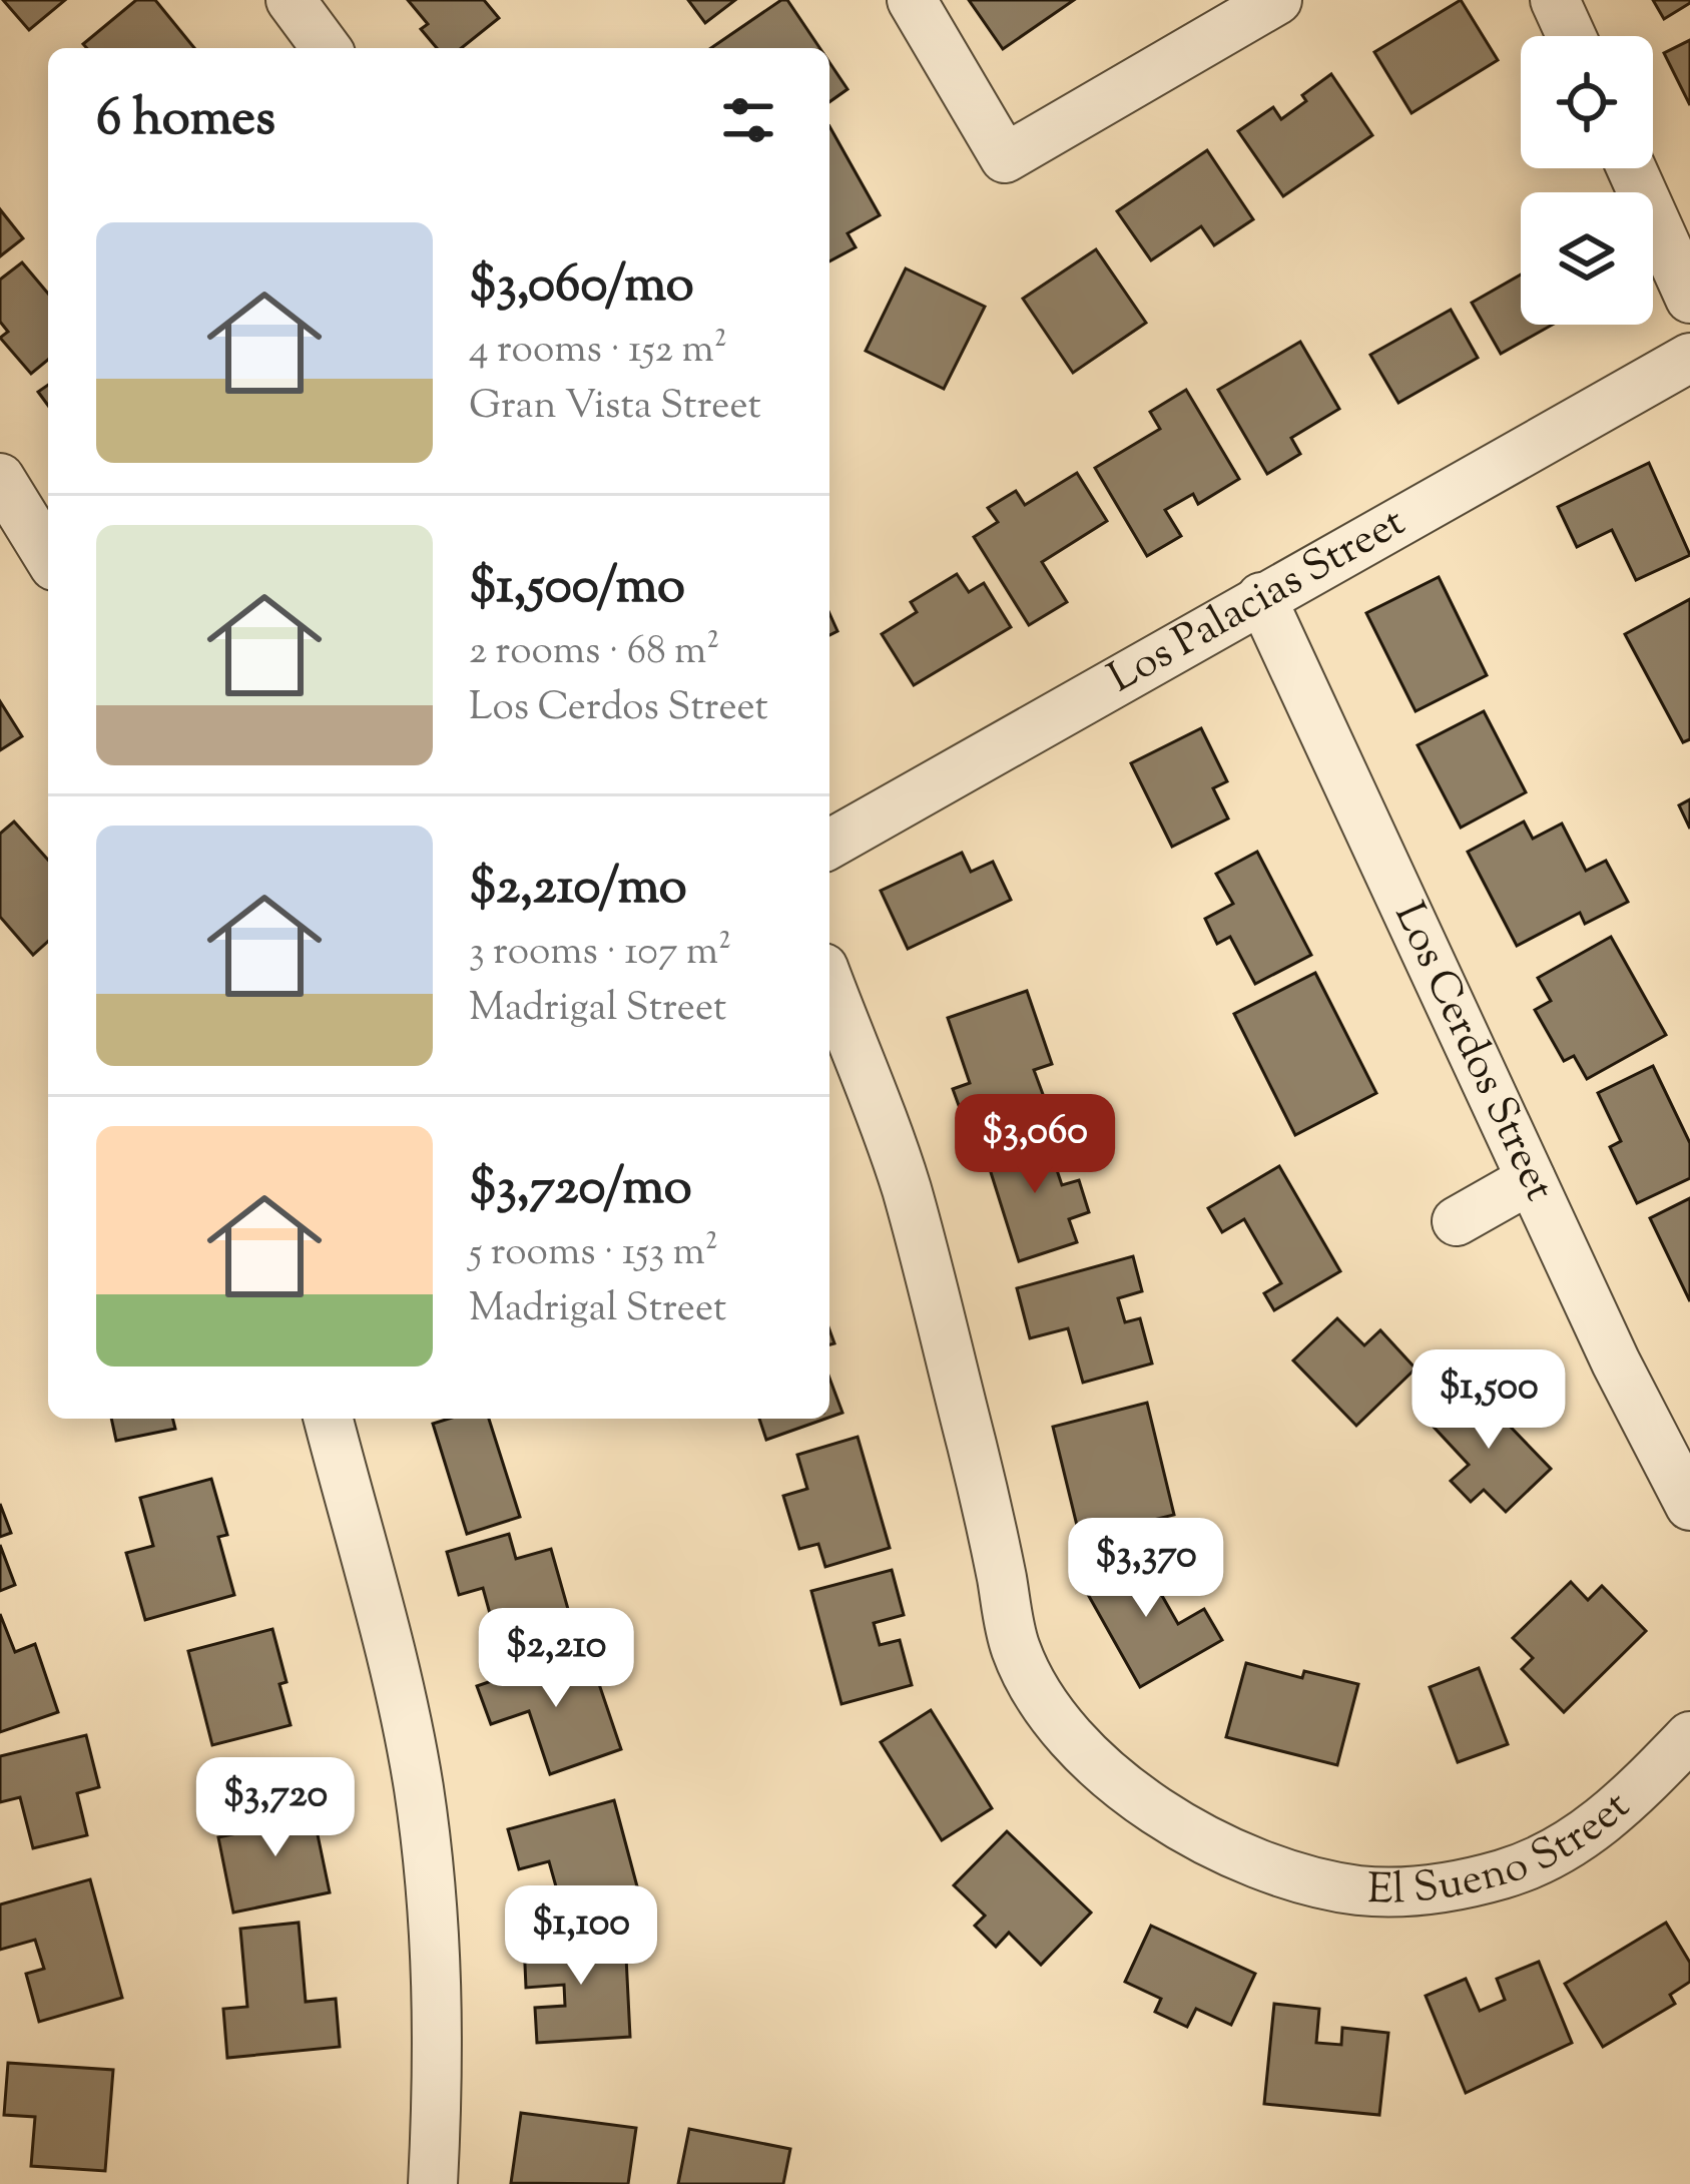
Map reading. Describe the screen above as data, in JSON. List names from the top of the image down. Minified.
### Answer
{"streets":{"street":["Los Palacias Street","Los Cerdos Street","El Sueno Street"]},"crossings":[["Los Palacias Street","Los Cerdos Street"]],"page":{"heading":"6 homes","list":[{"name":"$3,060/mo","note":"4 rooms · 152 m² · Gran Vista Street"},{"name":"$1,500/mo","note":"2 rooms · 68 m² · Los Cerdos Street"},{"name":"$2,210/mo","note":"3 rooms · 107 m² · Madrigal Street"},{"name":"$3,720/mo","note":"5 rooms · 153 m² · Madrigal Street"}],"price":["$3,060","$1,500","$3,370","$2,210","$3,720","$1,100"]}}
